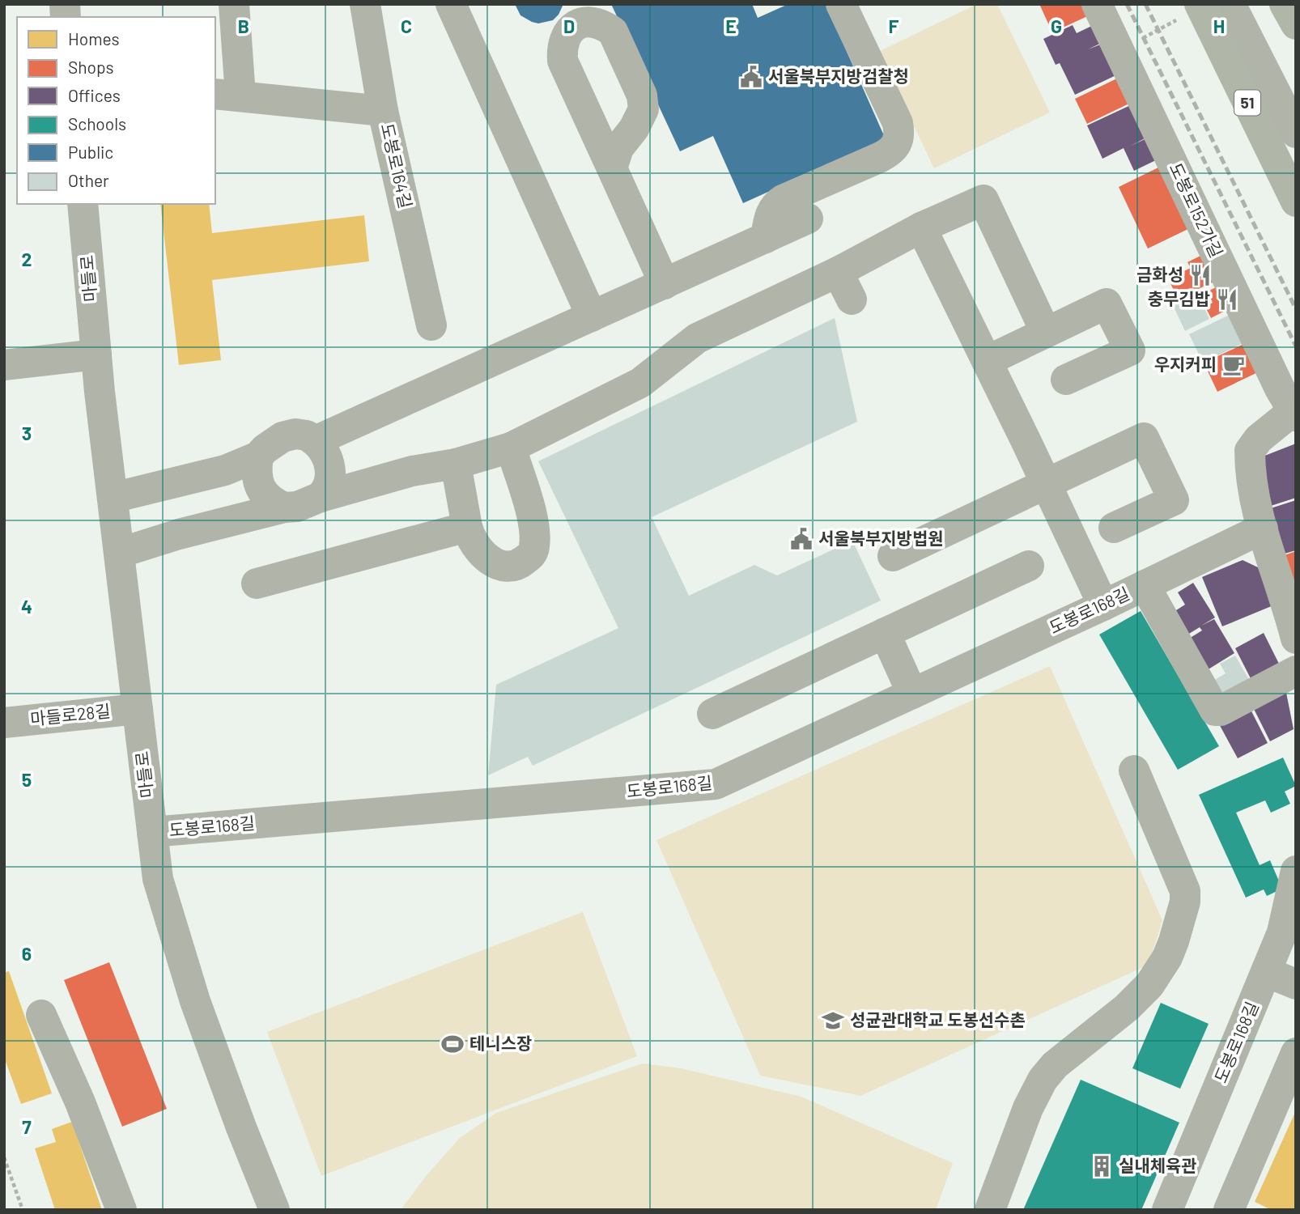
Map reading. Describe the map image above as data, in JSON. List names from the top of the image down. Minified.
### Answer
{"streets":{"main road":["51"],"street":["도봉로164길","도봉로152가길","마들로","도봉로168길","마들로28길"]},"crossings":[["마들로","도봉로168길"],["마들로","마들로28길"]],"places":{"public building":["서울북부지방검찰청","서울북부지방법원"],"restaurant":["금화성","충무김밥"],"cafe":["우지커피"],"school or university":["성균관대학교 도봉선수촌"],"sports":["테니스장"],"building":["실내체육관"]},"legend":["Homes","Shops","Offices","Schools","Public","Other"],"grid":{"columns":["B","C","D","E","F","G","H"],"rows":["2","3","4","5","6","7"]}}
